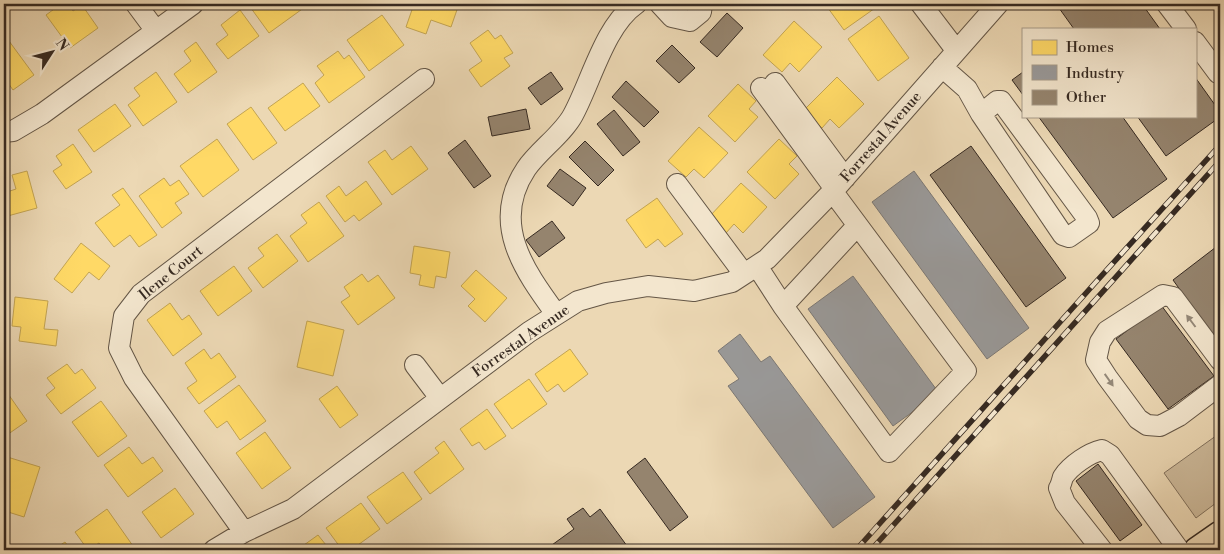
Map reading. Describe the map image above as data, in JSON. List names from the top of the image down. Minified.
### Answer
{"streets":{"street":["Forrestal Avenue","Ilene Court"]},"crossings":[["Forrestal Avenue","Ilene Court"]],"legend":["Homes","Industry","Other"],"north":"top right"}
